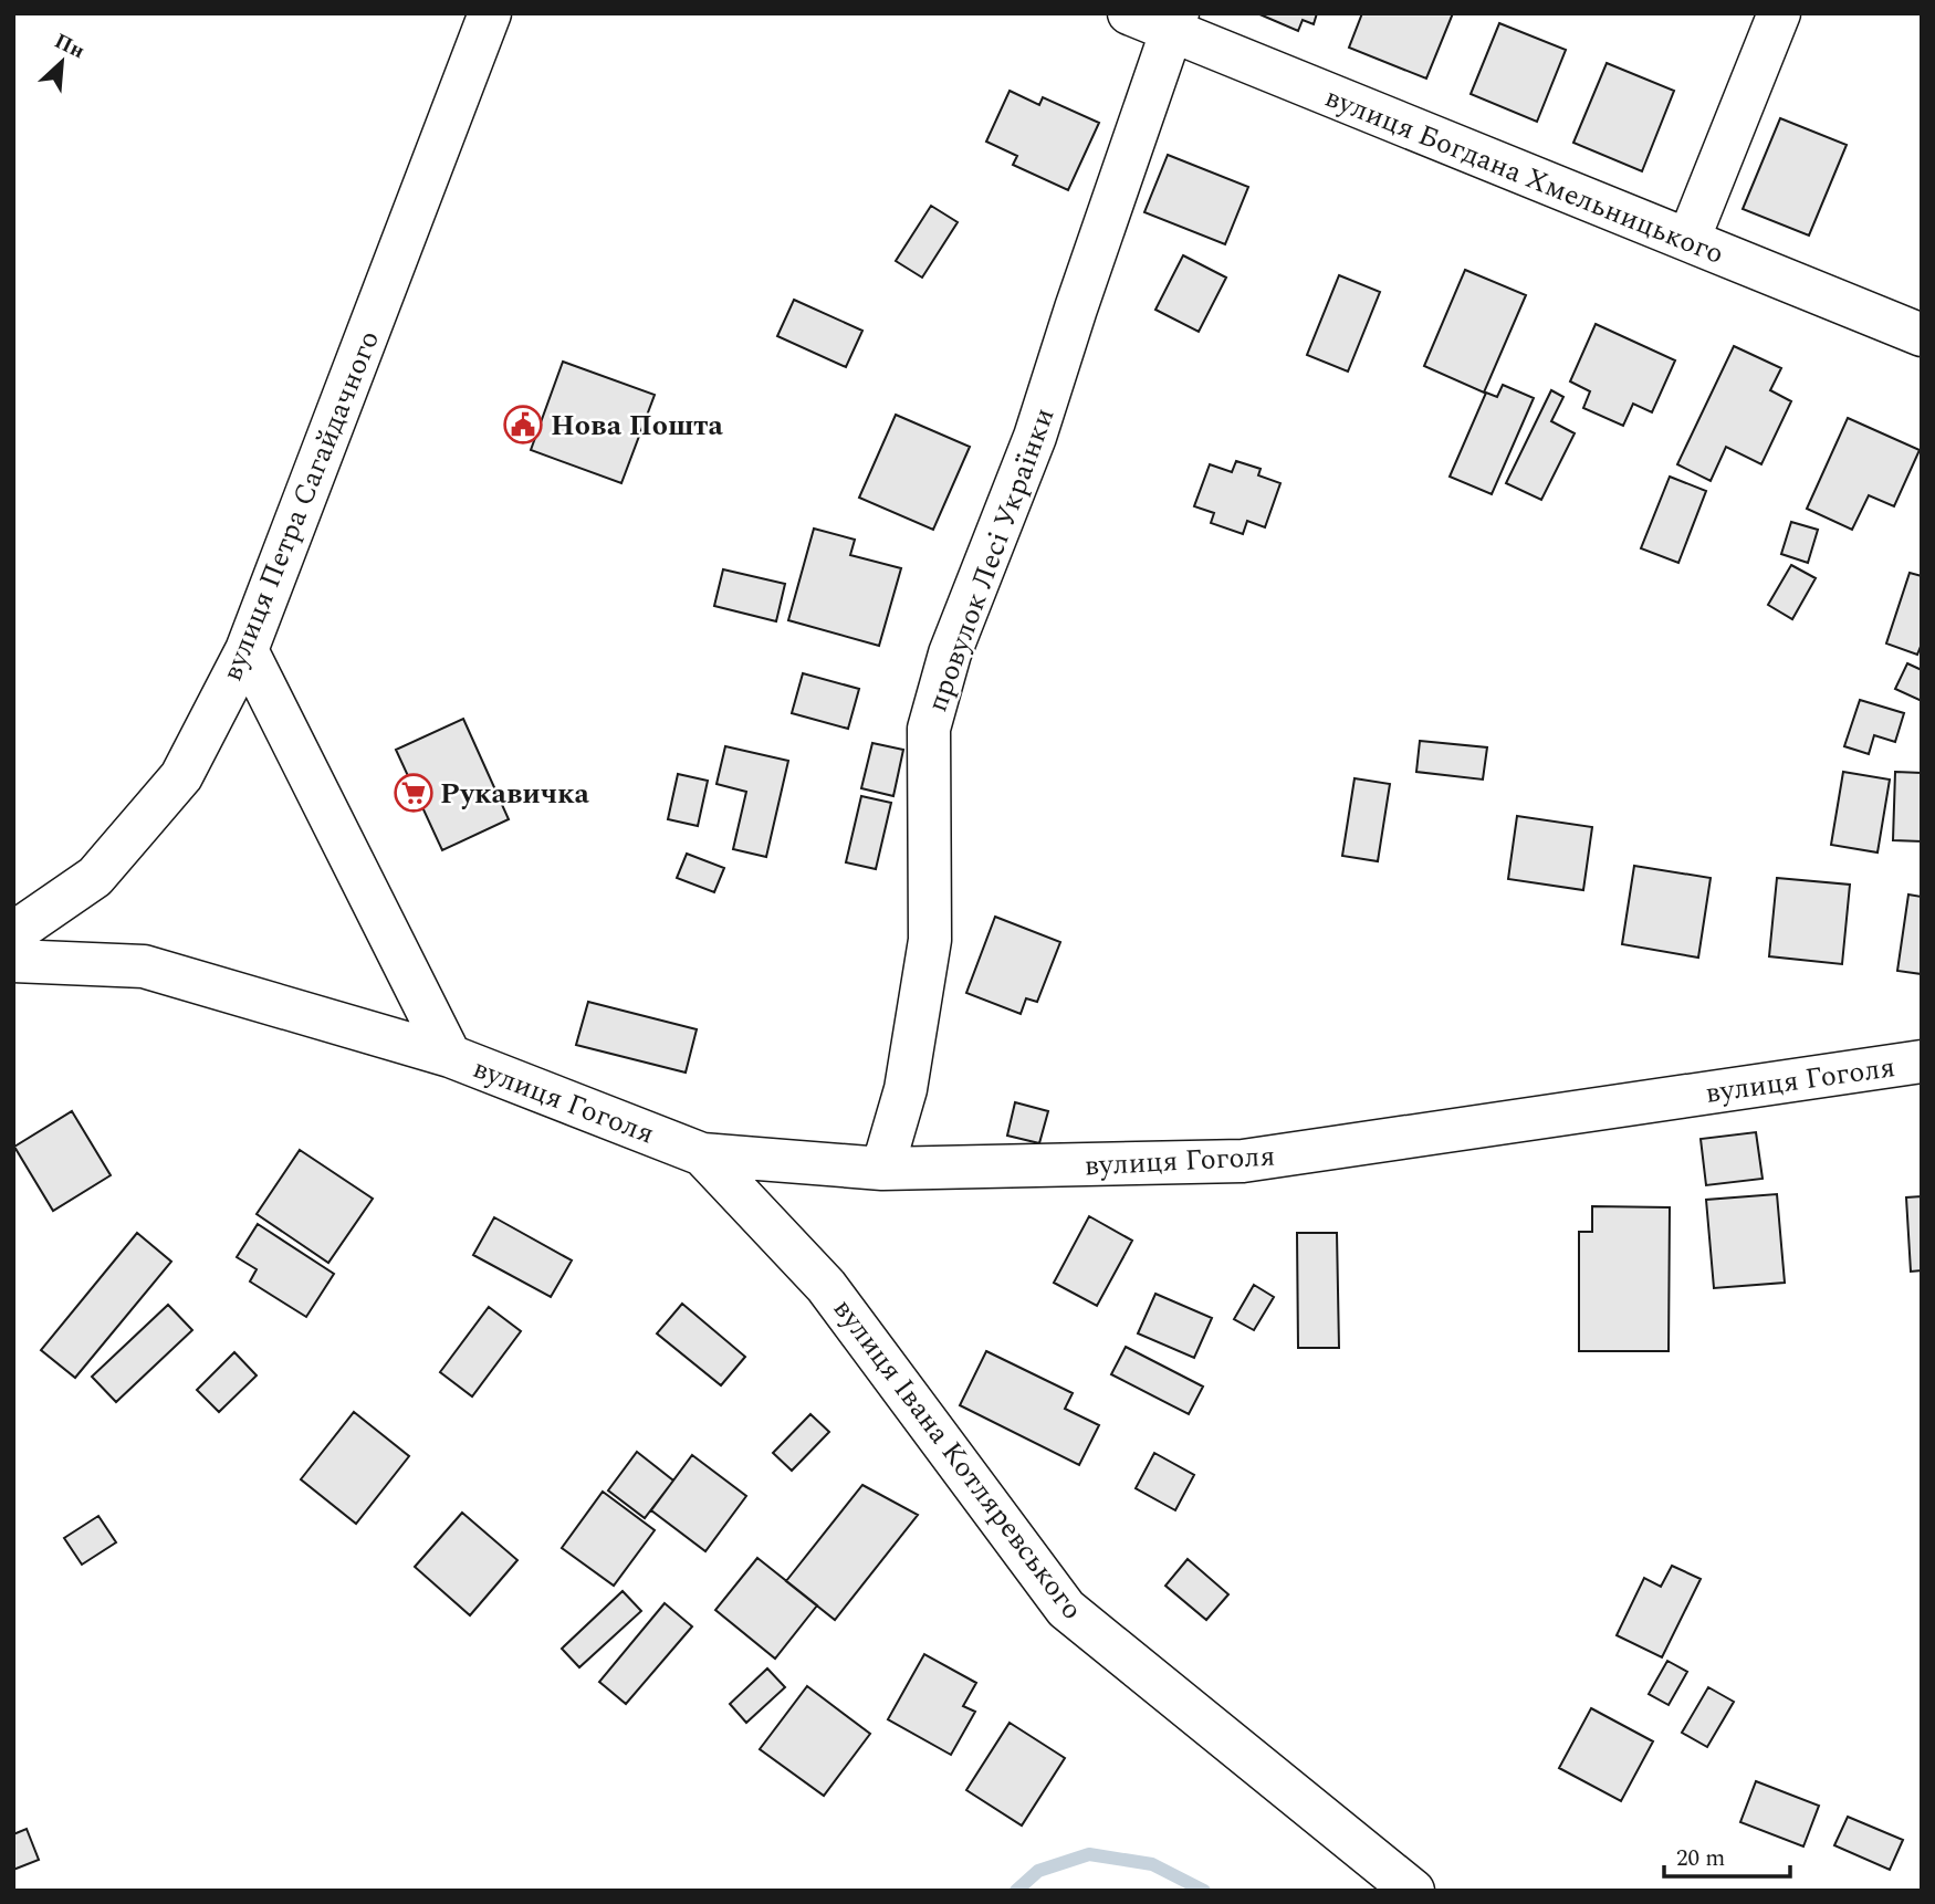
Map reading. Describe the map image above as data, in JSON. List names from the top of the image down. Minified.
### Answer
{"streets":{"street":["вулиця Богдана Хмельницького","вулиця Петра Сагайдачного","провулок Лесі Українки","вулиця Гоголя","вулиця Івана Котляревського"]},"crossings":[["вулиця Богдана Хмельницького","провулок Лесі Українки"],["вулиця Петра Сагайдачного","вулиця Гоголя"],["провулок Лесі Українки","вулиця Гоголя"],["вулиця Гоголя","вулиця Івана Котляревського"]],"places":{"public building":["Нова Пошта"],"supermarket":["Рукавичка"]},"scale_bar":"20 m","north":"top right"}
